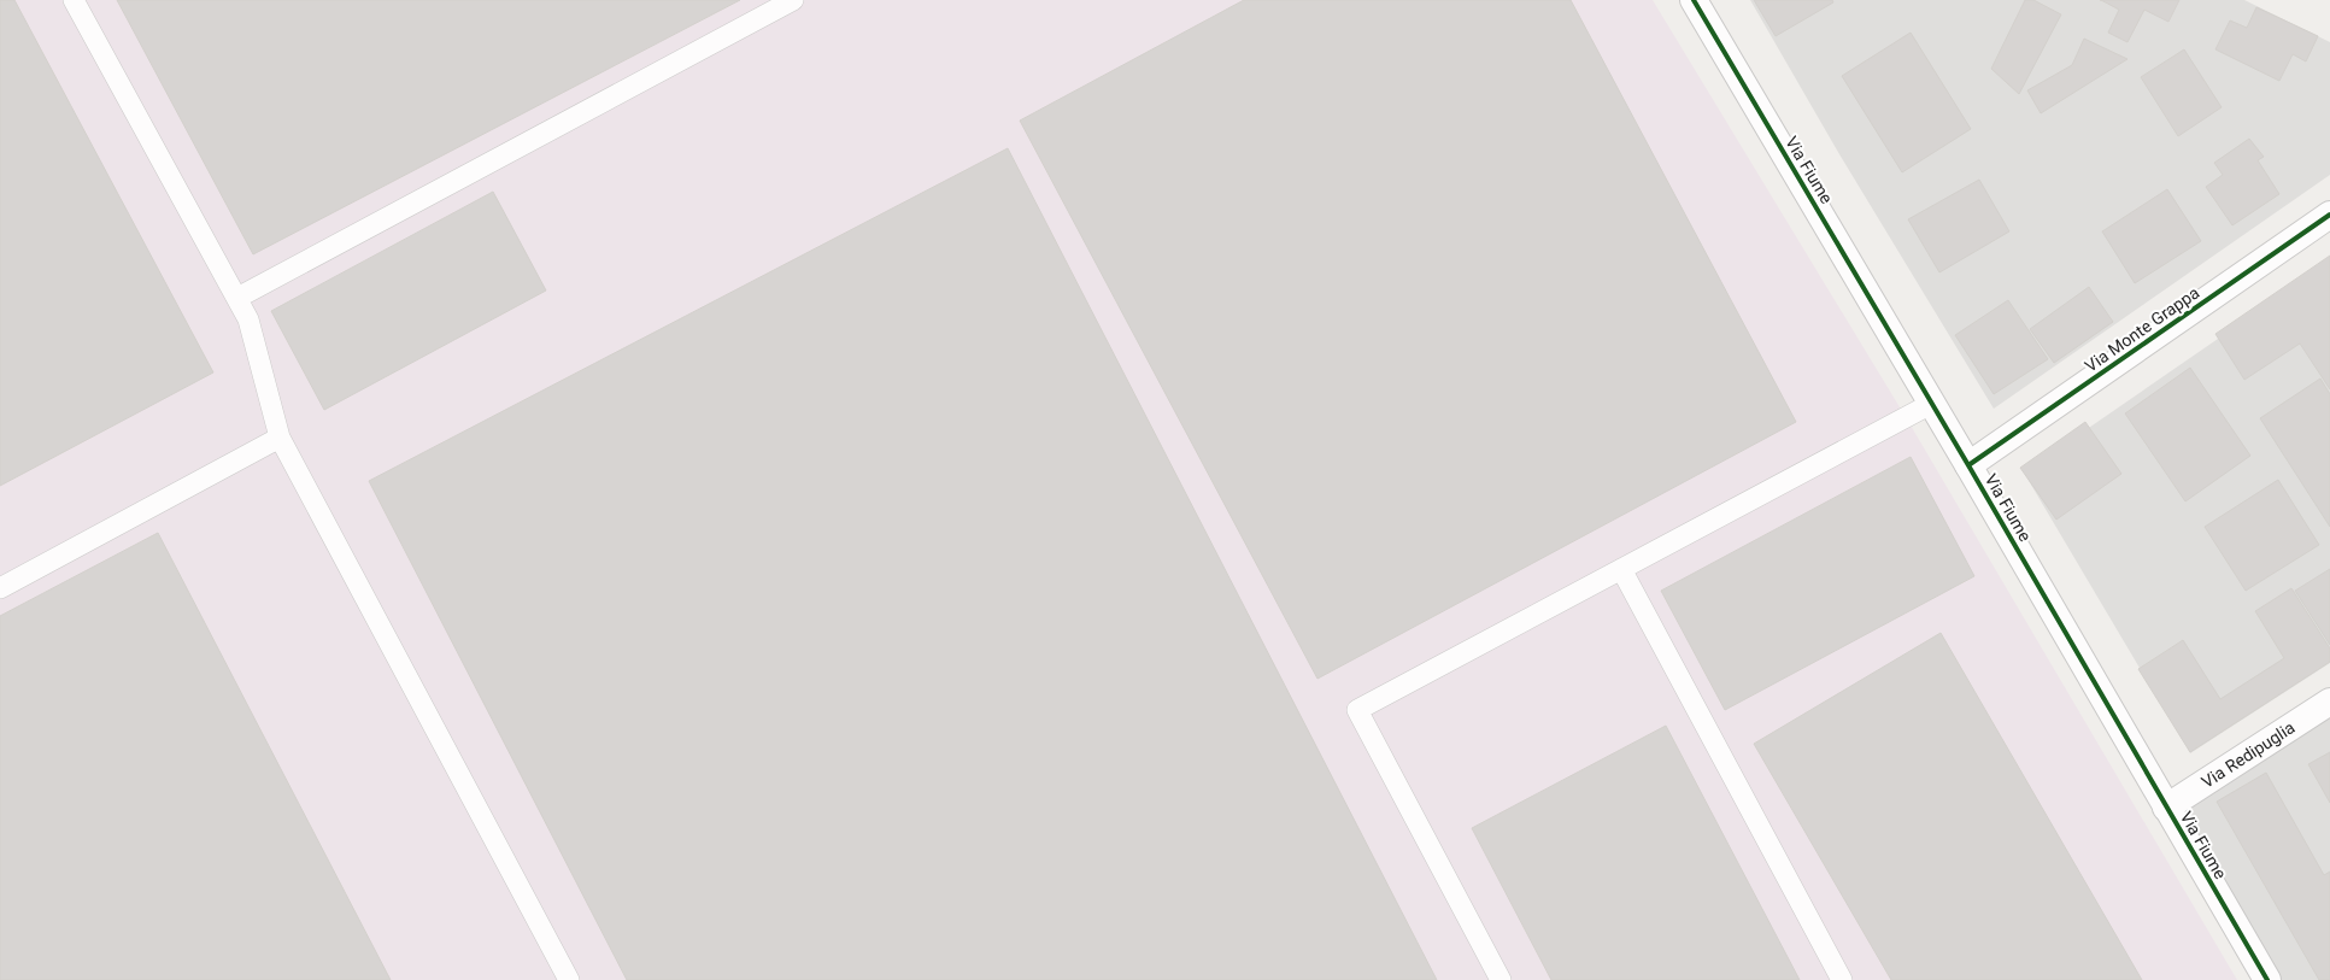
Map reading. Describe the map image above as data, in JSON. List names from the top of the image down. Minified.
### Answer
{"streets":{"street":["Via Fiume","Via Monte Grappa","Via Redipuglia"]},"crossings":[["Via Fiume","Via Monte Grappa"],["Via Fiume","Via Redipuglia"]]}
